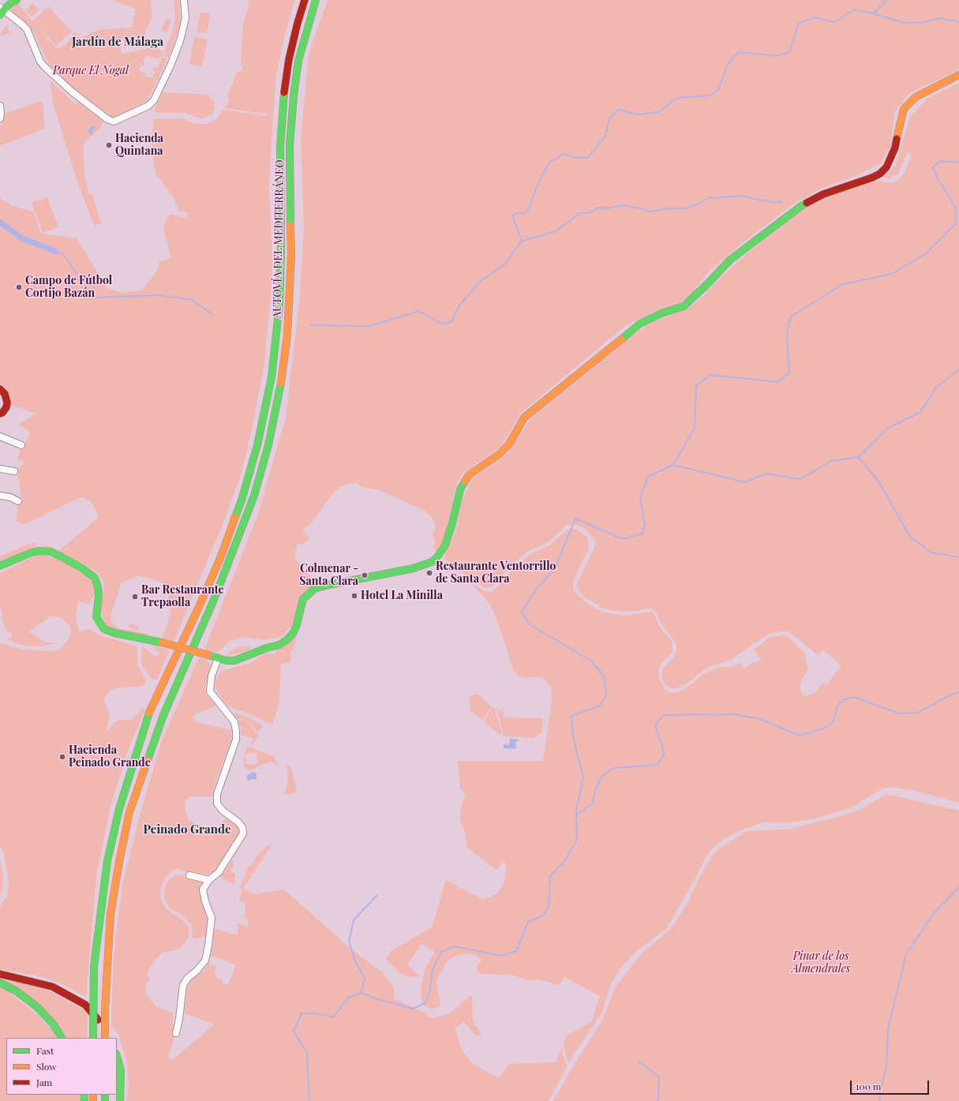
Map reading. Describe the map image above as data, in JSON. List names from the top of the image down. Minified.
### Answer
{"streets":{"main road":["AUTOVÍA DEL MEDITERRÁNEO"]},"districts":["Jardín de Málaga","Peinado Grande"],"parks":["Parque El Nogal","Pinar de los Almendrales"],"places":["Hacienda Quintana","Campo de Fútbol Cortijo Bazán","Restaurante Ventorrillo de Santa Clara","Colmenar - Santa Clara","Hotel La Minilla","Bar Restaurante Trepaolla","Hacienda Peinado Grande"],"legend":["Fast","Slow","Jam"],"scale_bar":"100 m"}
